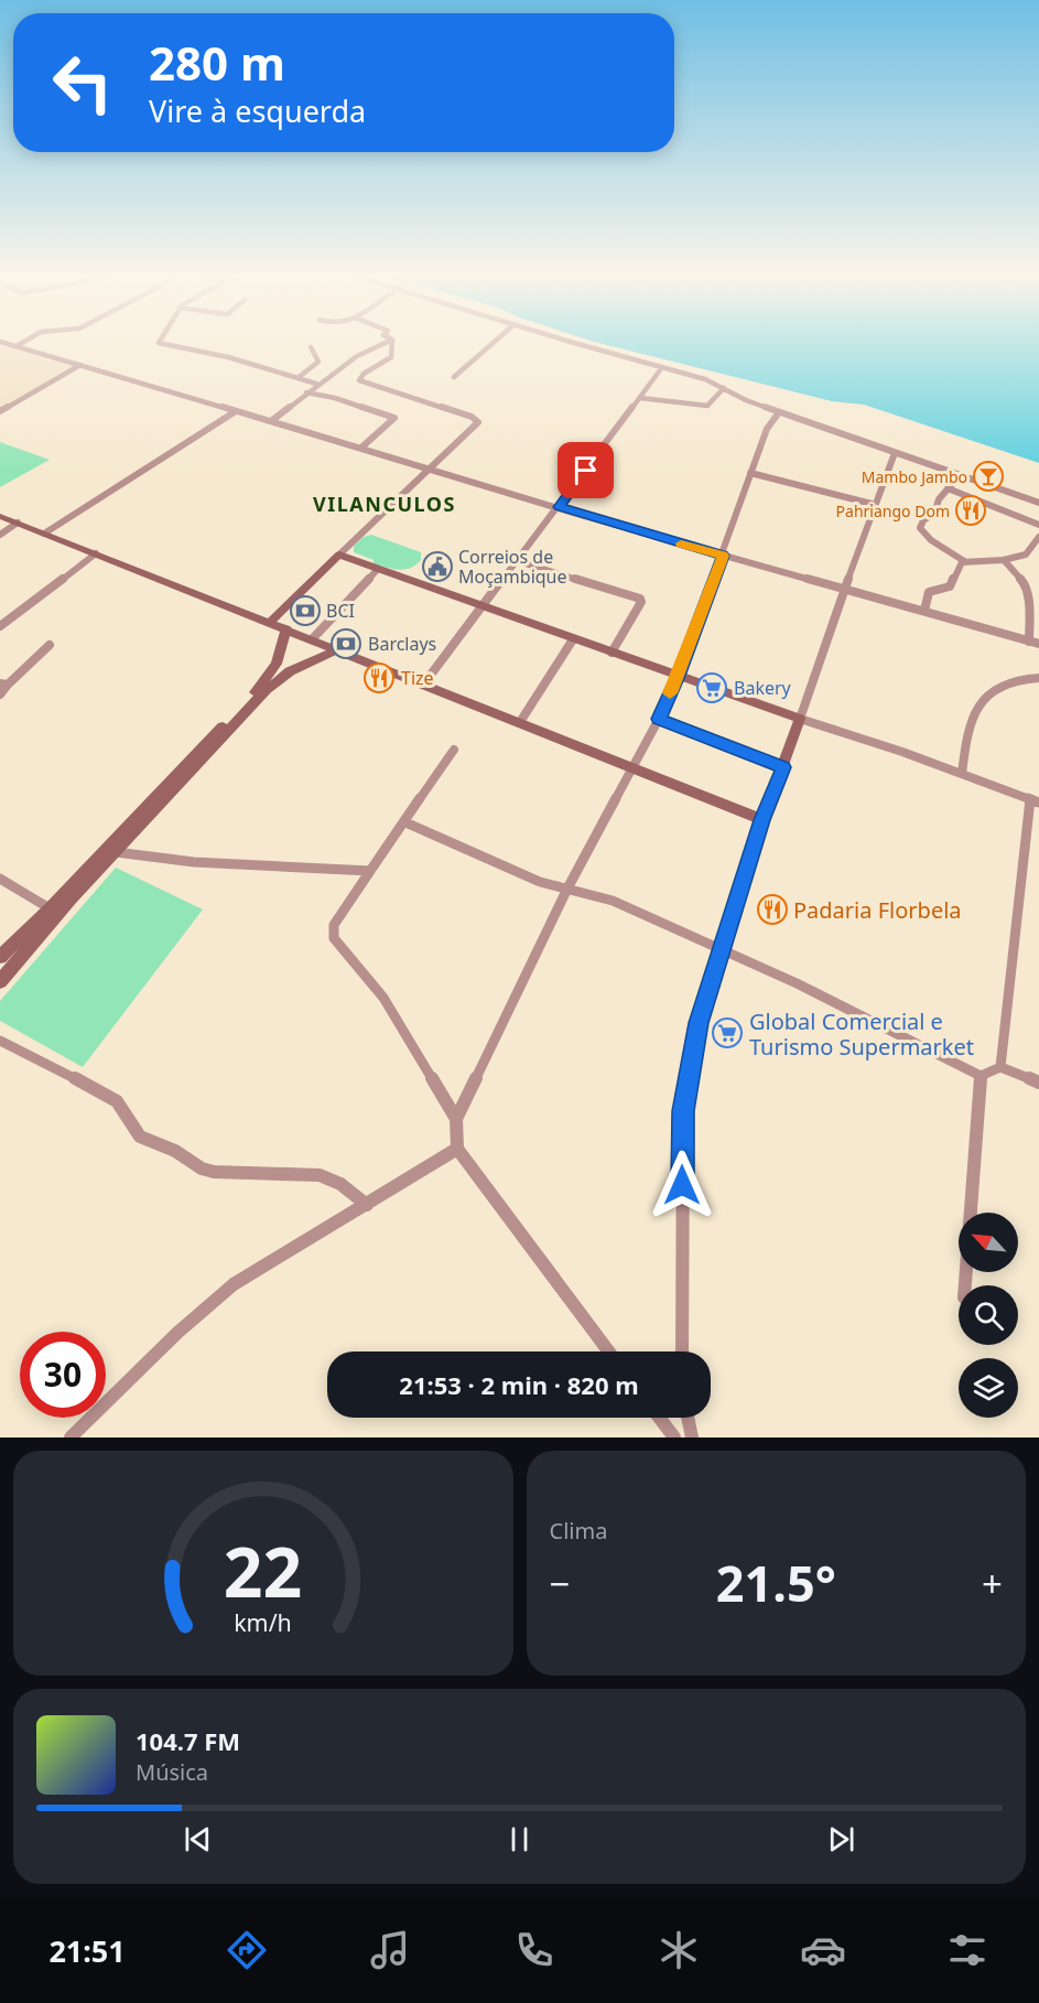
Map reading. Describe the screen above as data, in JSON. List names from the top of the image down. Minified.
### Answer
{"districts":["VILANCULOS"],"places":{"bar":["Mambo Jambo"],"restaurant":["Pahriango Dom","Tize","Padaria Florbela"],"public building":["Correios de Moçambique"],"bank":["BCI","Barclays"],"supermarket":["Bakery","Global Comercial e Turismo Supermarket"]},"north":"top left","page":{"turn":["280 m","Vire à esquerda"],"limit":"30","trip":"21:53 · 2 min · 820 m","tile":"Clima","heat":["−","21.5°","+"],"song":["104.7 FM","Música"],"tabs":"21:51","gauge":["22","km/h"]}}
